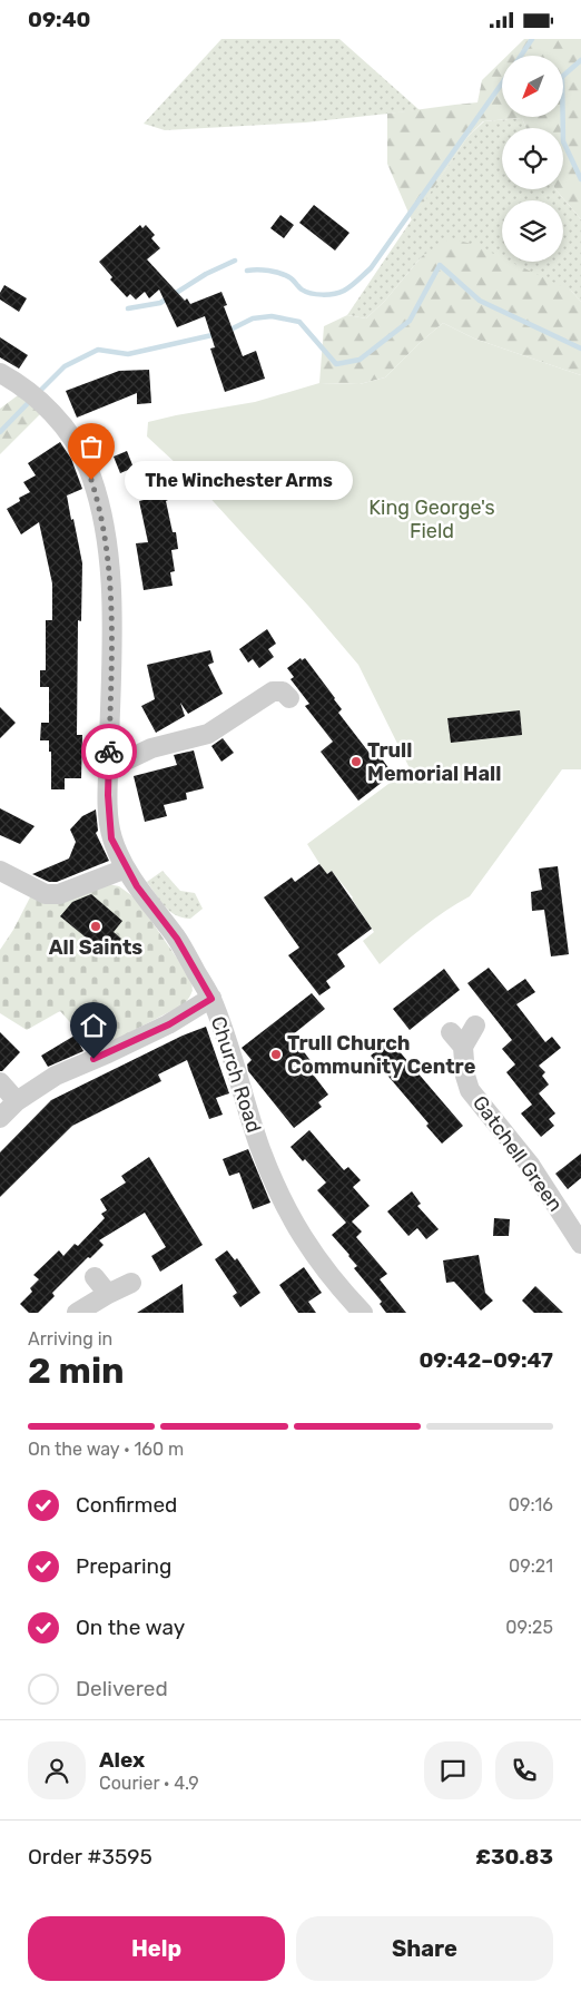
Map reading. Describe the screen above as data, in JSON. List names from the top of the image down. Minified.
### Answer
{"streets":{"street":["Church Road","Gatchell Green"]},"parks":["King George's Field"],"places":["The Winchester Arms","Trull Memorial Hall","All Saints","Trull Church Community Centre"],"north":"bottom left","page":{"status":"09:40","bubble":"The Winchester Arms","heading":["2 min","Arriving in","09:42–09:47"],"panel":["Alex","Courier · 4.9","Order #3595","£30.83"],"bar":"On the way · 160 m","list":[["Confirmed","09:16"],["Preparing","09:21"],["On the way","09:25"],"Delivered"],"buttons":["Help","Share"]}}
